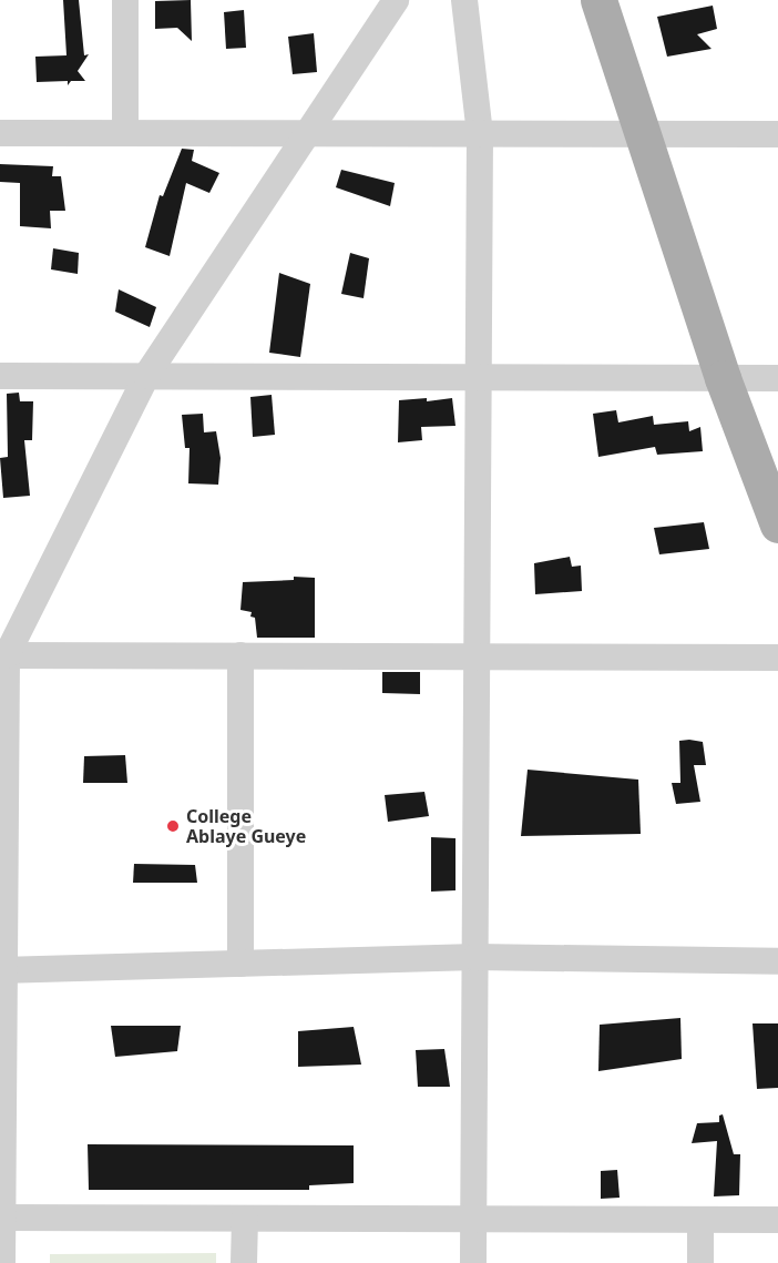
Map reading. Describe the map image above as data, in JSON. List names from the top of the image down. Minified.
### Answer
{"places":["College Ablaye Gueye"]}
